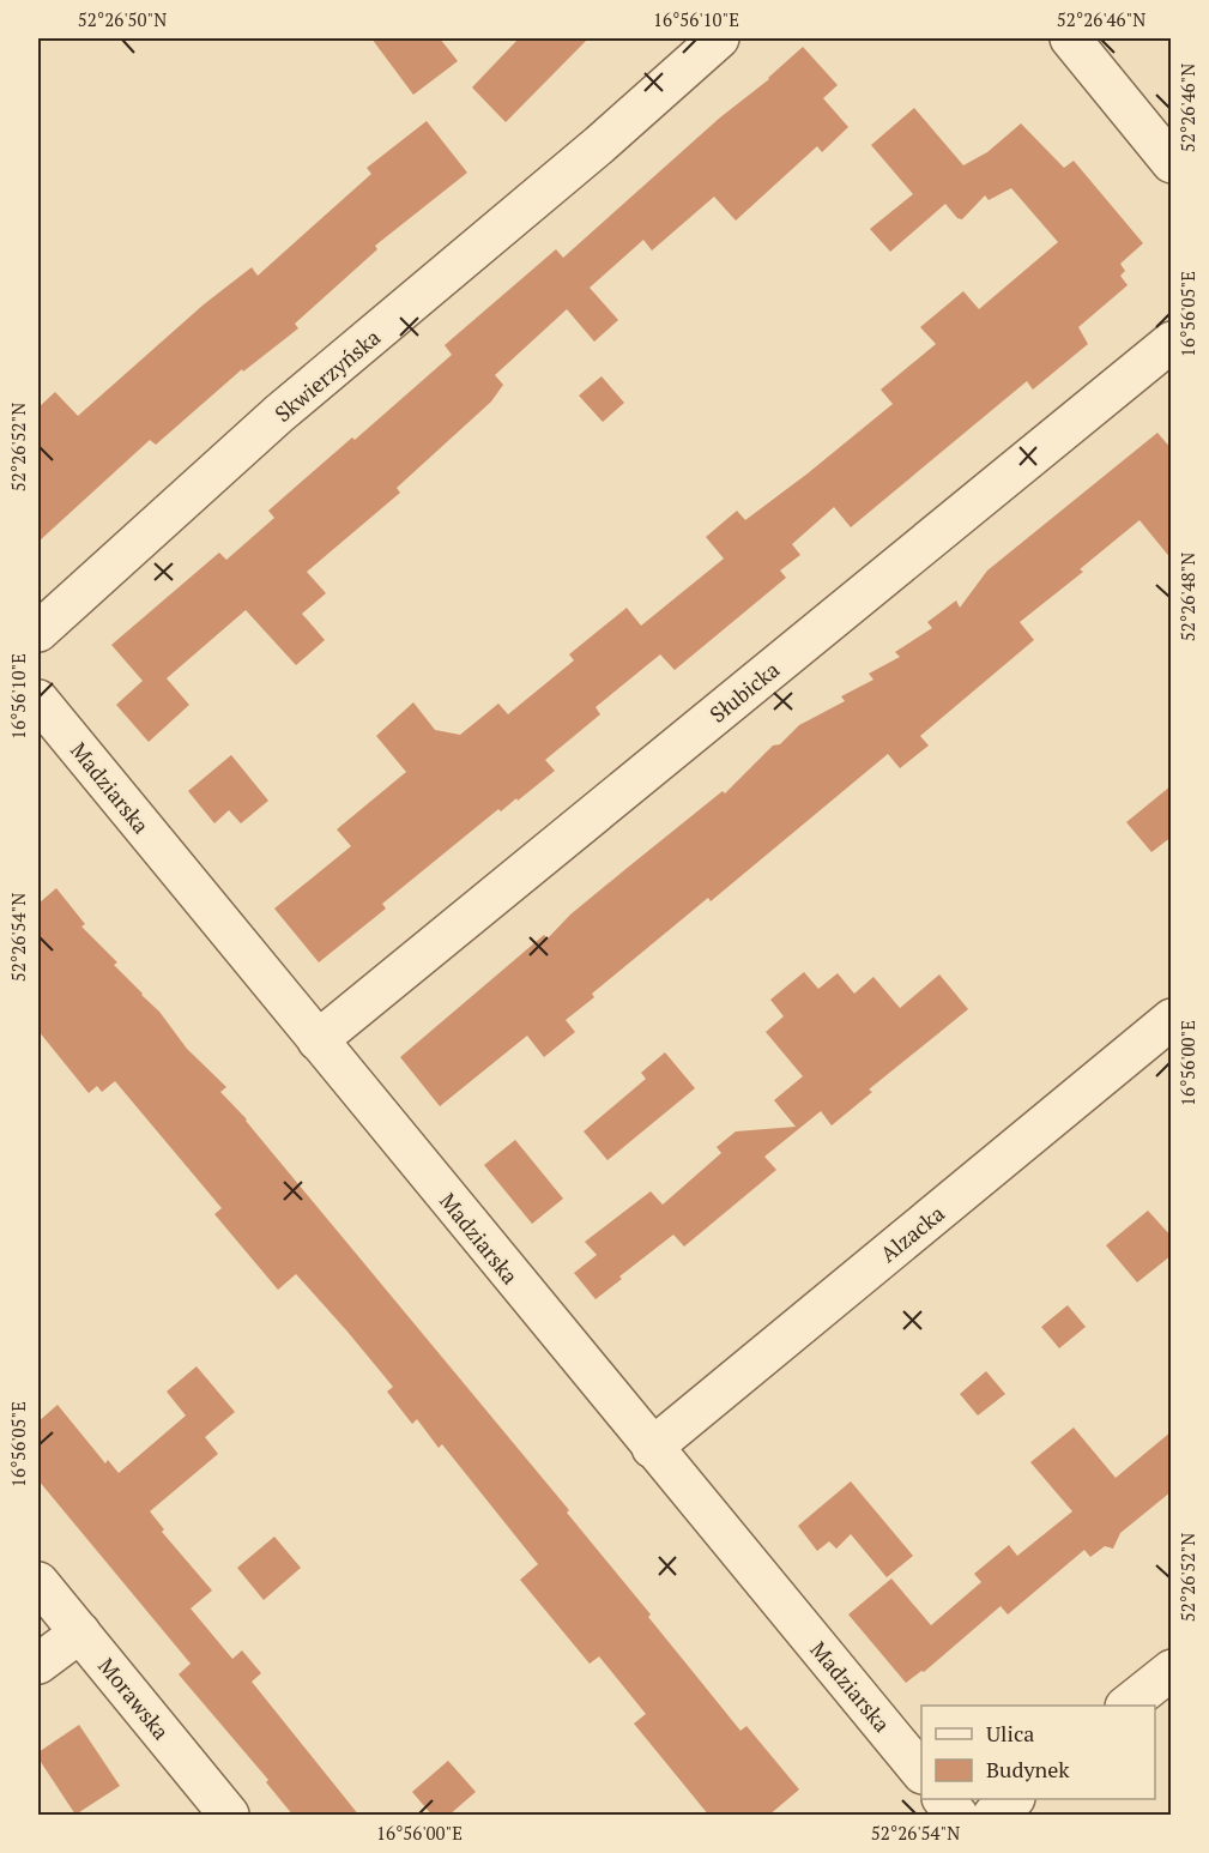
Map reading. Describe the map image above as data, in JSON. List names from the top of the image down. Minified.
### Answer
{"streets":{"street":["Skwierzyńska","Słubicka","Madziarska","Alzacka","Morawska"]},"crossings":[["Słubicka","Madziarska"],["Madziarska","Alzacka"]],"legend":["Ulica","Budynek"],"coordinates":["52°26'50\"N","16°56'10\"E","52°26'46\"N","16°56'05\"E","52°26'52\"N","52°26'48\"N","52°26'54\"N","16°56'00\"E"]}
